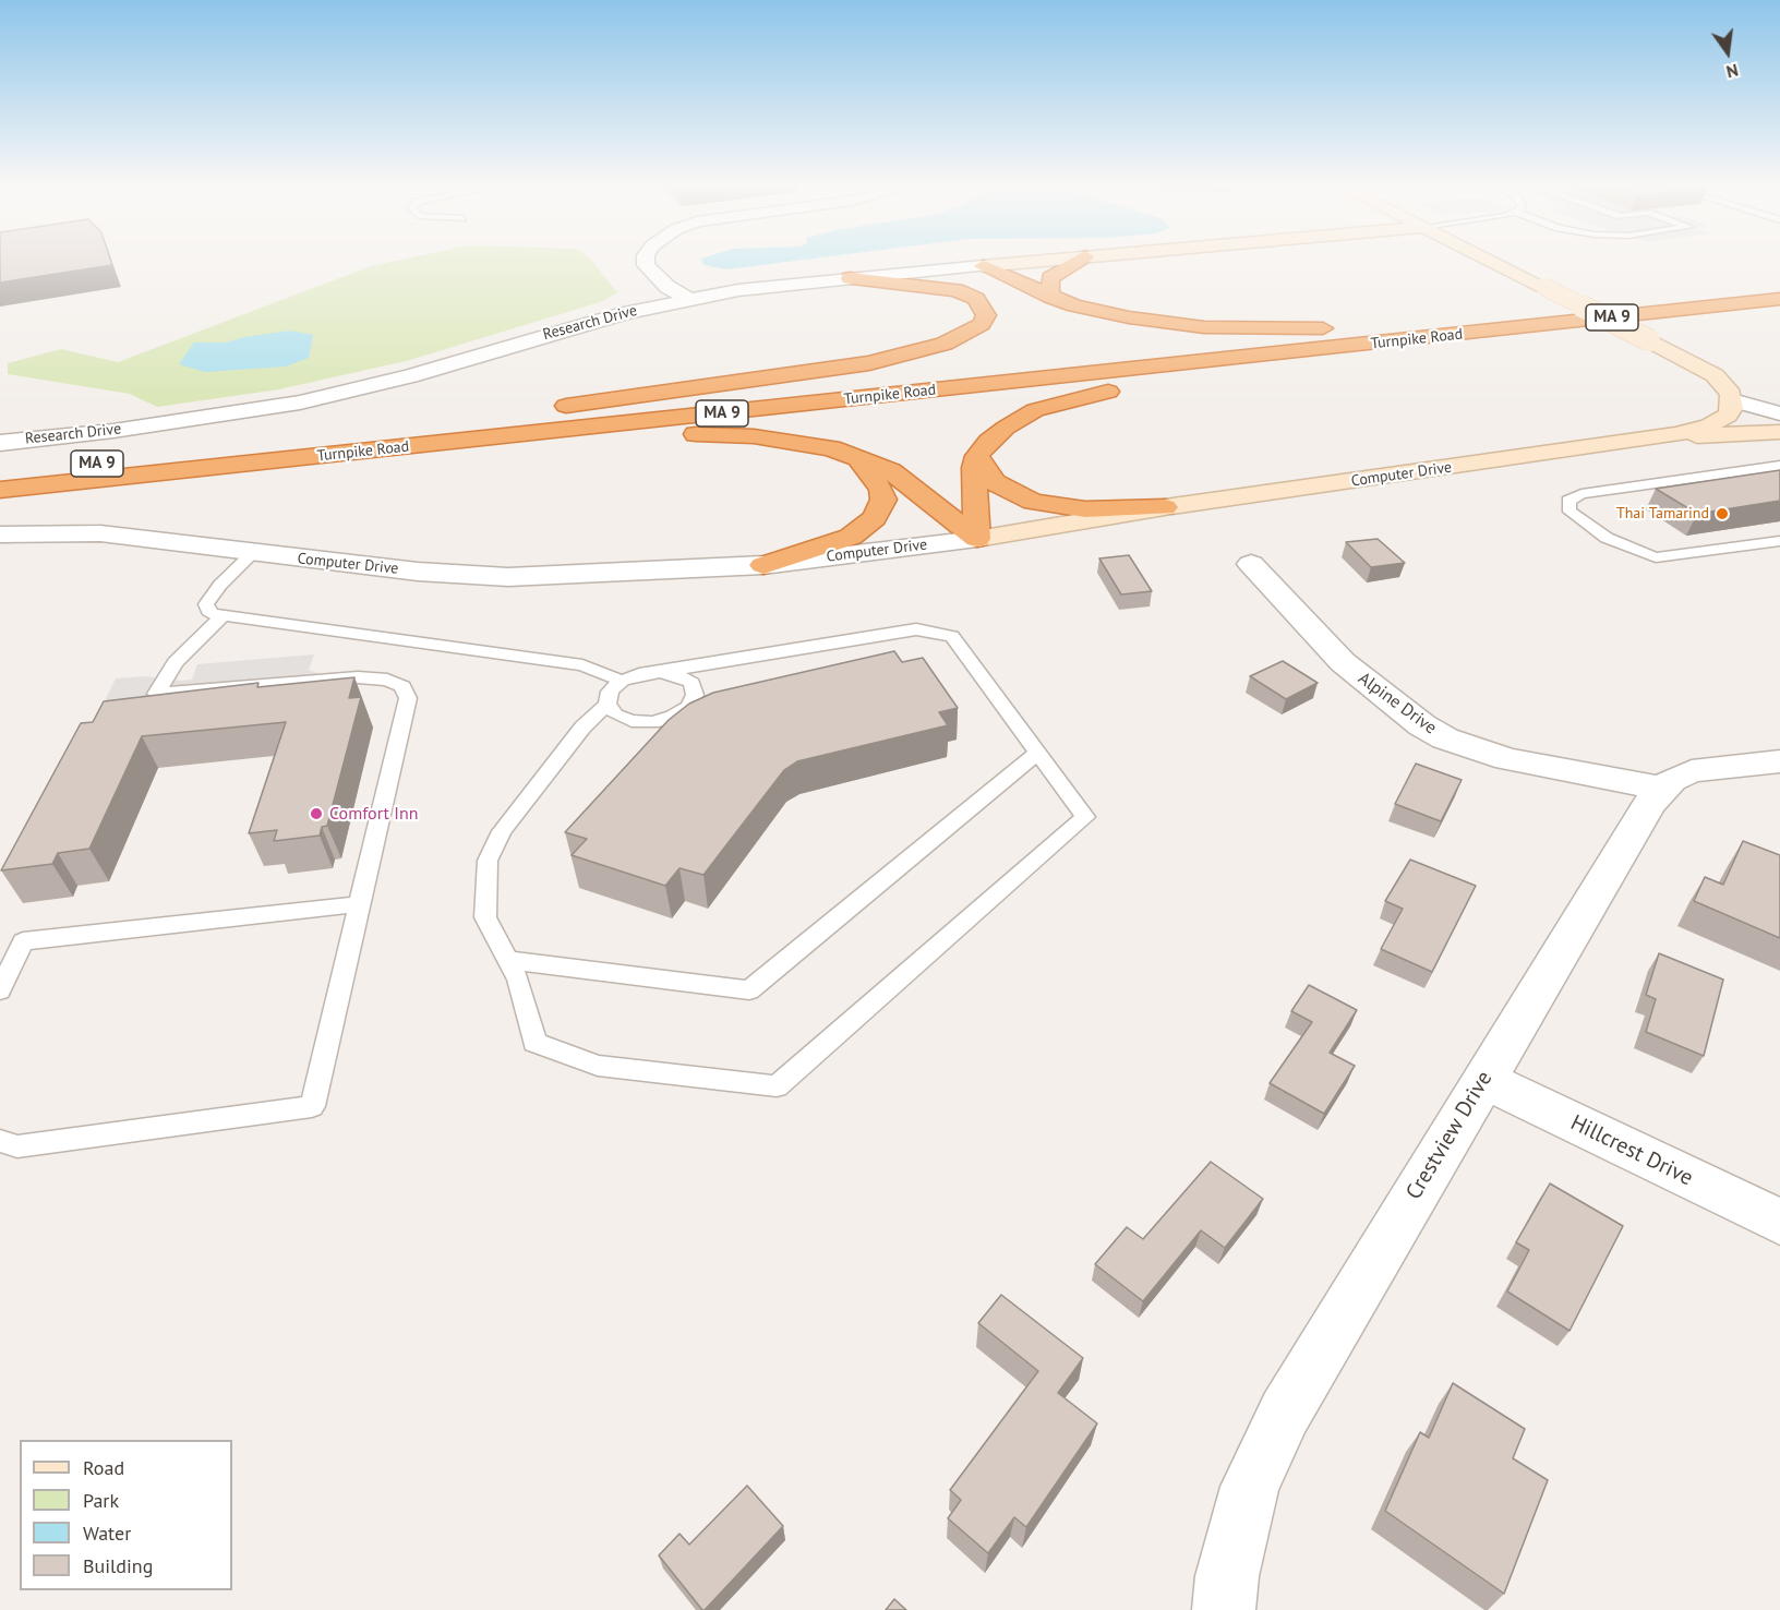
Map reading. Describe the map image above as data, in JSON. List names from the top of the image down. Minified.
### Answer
{"streets":{"highway":["MA 9","Turnpike Road"],"street":["Research Drive","Computer Drive","Alpine Drive","Crestview Drive","Hillcrest Drive"]},"crossings":[["Alpine Drive","Crestview Drive"],["Crestview Drive","Hillcrest Drive"]],"places":["Thai Tamarind","Comfort Inn"],"legend":["Road","Park","Water","Building"],"north":"bottom"}
